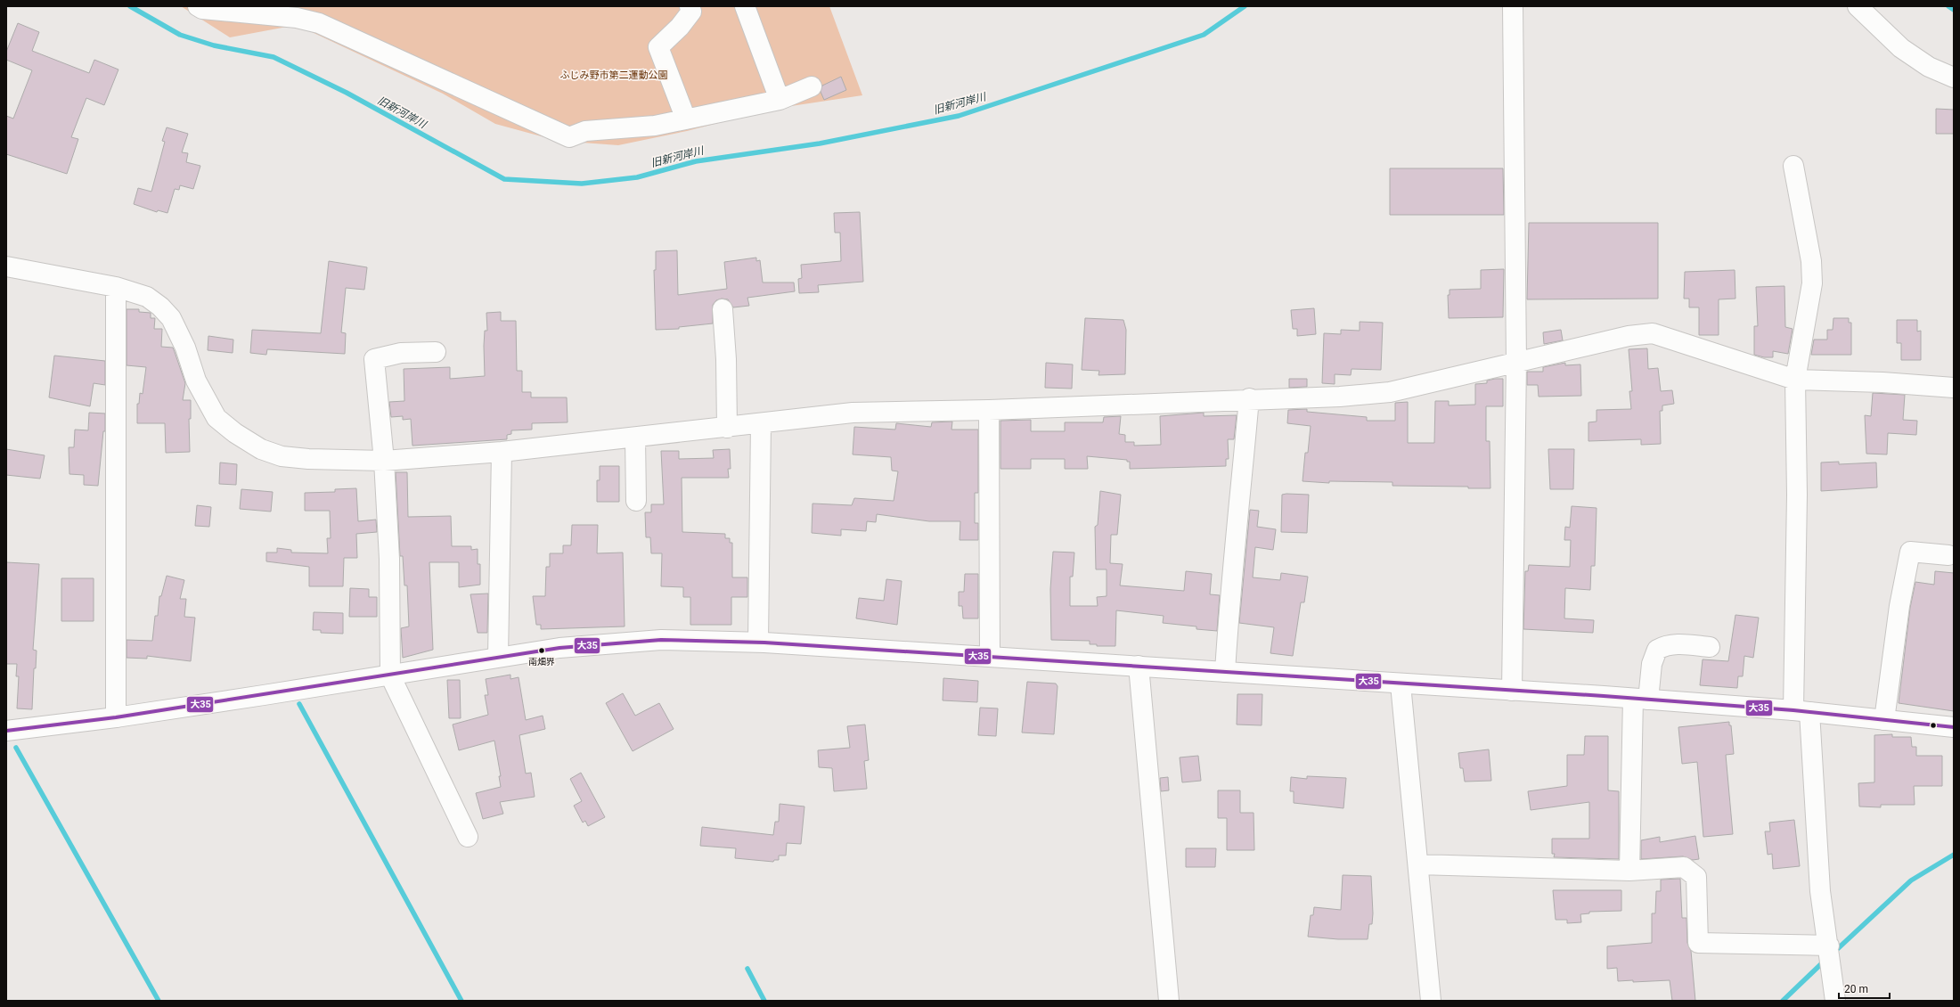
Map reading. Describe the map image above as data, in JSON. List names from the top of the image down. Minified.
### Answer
{"water":["旧新河岸川"],"parks":["ふじみ野市第二運動公園"],"places":["南畑界"],"lines":["transit line 大35"],"scale_bar":"20 m"}
